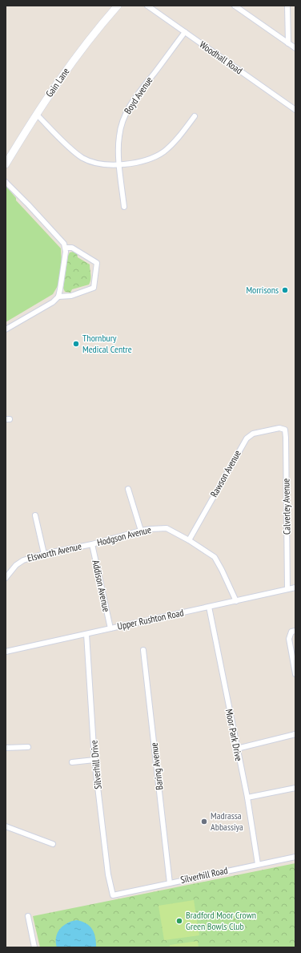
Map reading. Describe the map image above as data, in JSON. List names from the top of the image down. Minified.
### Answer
{"streets":{"street":["Woodhall Road","Gain Lane","Boyd Avenue","Rawson Avenue","Calverley Avenue","Hodgson Avenue","Elsworth Avenue","Addison Avenue","Upper Rushton Road","Moor Park Drive","Silverhill Drive","Baring Avenue","Silverhill Road"]},"crossings":[["Woodhall Road","Boyd Avenue"],["Rawson Avenue","Calverley Avenue"],["Rawson Avenue","Hodgson Avenue"],["Calverley Avenue","Upper Rushton Road"],["Hodgson Avenue","Elsworth Avenue"],["Hodgson Avenue","Addison Avenue"],["Hodgson Avenue","Upper Rushton Road"],["Elsworth Avenue","Addison Avenue"],["Addison Avenue","Upper Rushton Road"],["Upper Rushton Road","Moor Park Drive"],["Upper Rushton Road","Silverhill Drive"],["Moor Park Drive","Silverhill Road"],["Silverhill Drive","Silverhill Road"],["Baring Avenue","Silverhill Road"]],"places":["Morrisons","Thornbury Medical Centre","Madrassa Abbassiya","Bradford Moor Crown Green Bowls Club"]}
